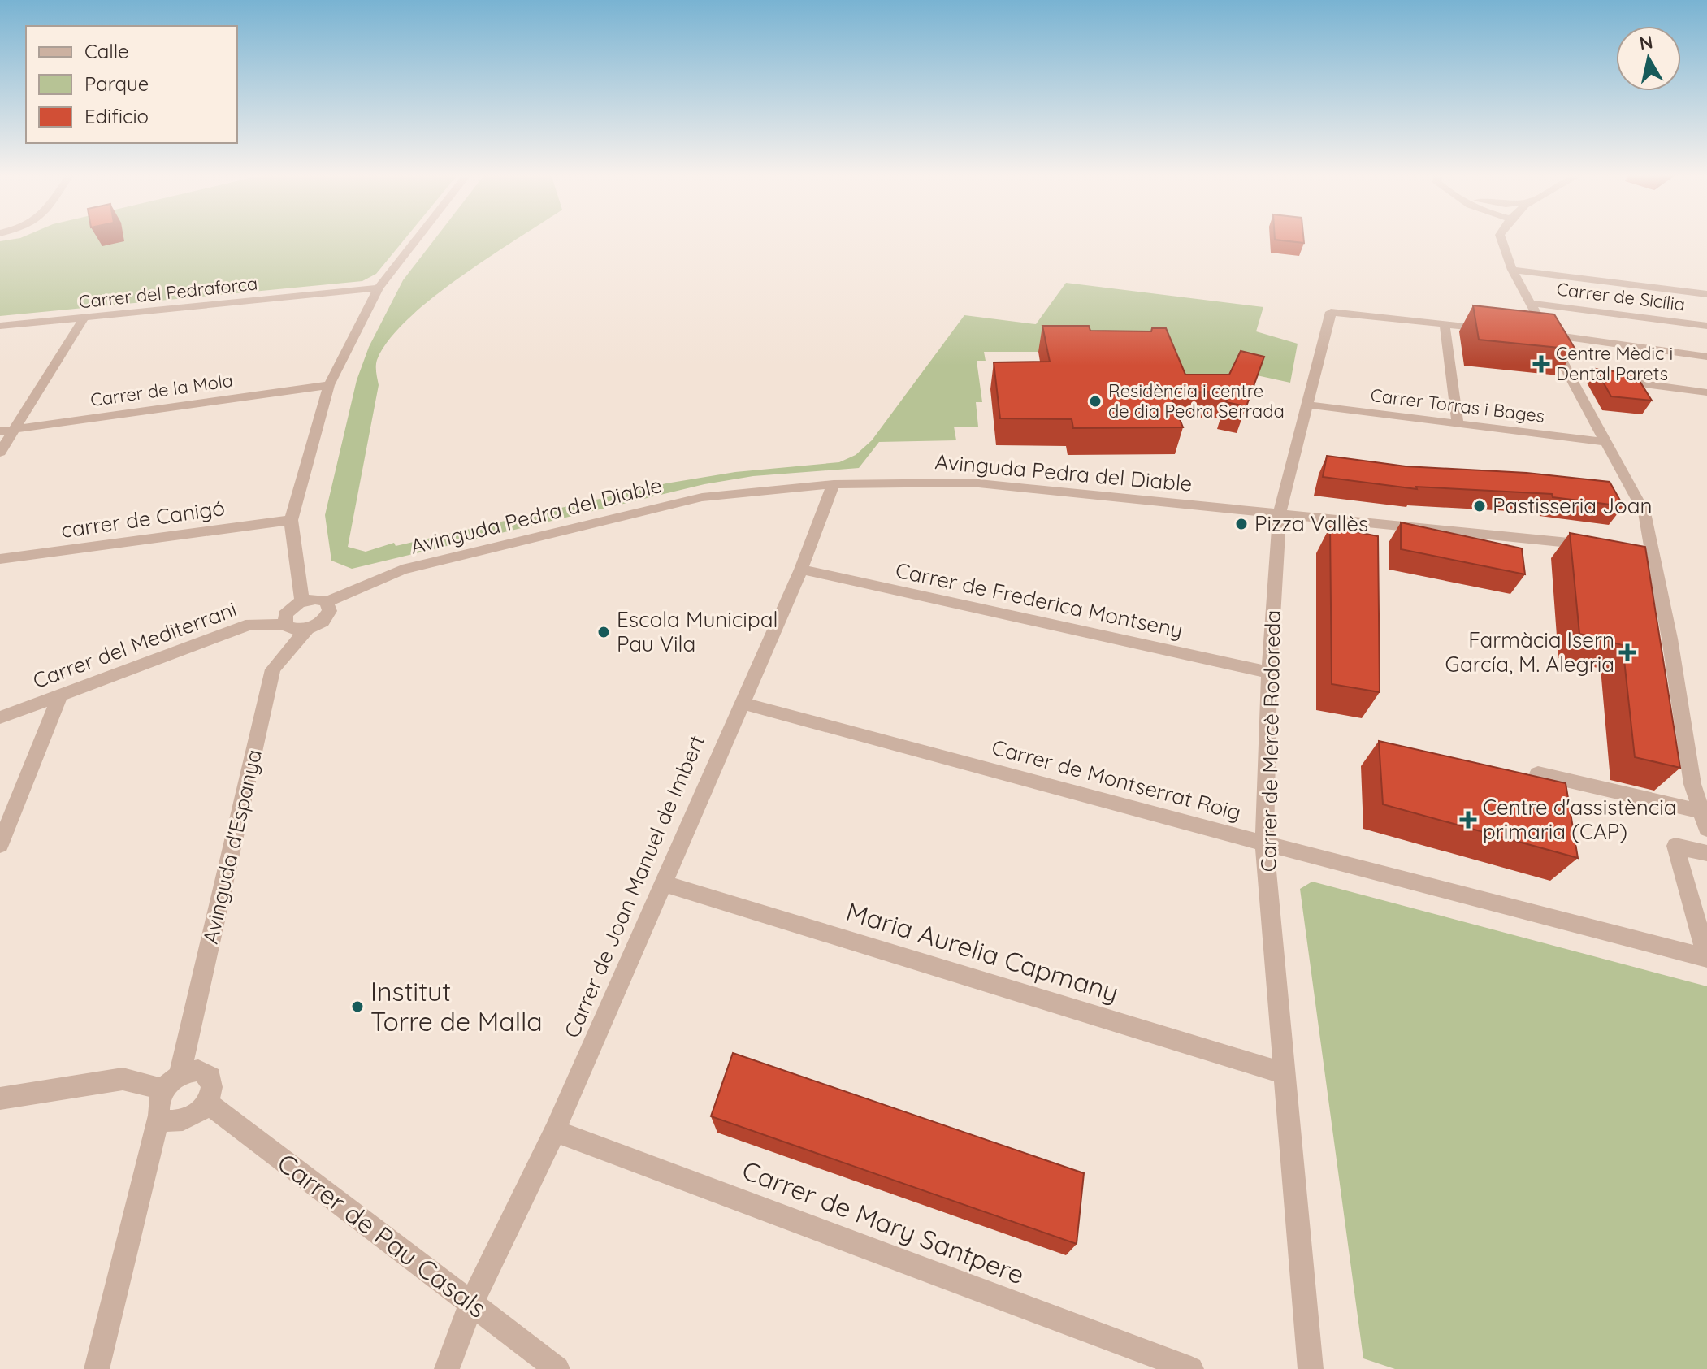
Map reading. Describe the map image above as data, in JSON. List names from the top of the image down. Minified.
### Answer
{"streets":{"street":["Carrer del Pedraforca","Carrer de Sicília","Carrer de la Mola","Carrer Torras i Bages","Avinguda Pedra del Diable","carrer de Canigó","Carrer de Frederica Montseny","Carrer del Mediterrani","Carrer de Mercè Rodoreda","Carrer de Montserrat Roig","Avinguda d'Espanya","Carrer de Joan Manuel de Imbert","Maria Aurelia Capmany","Carrer de Mary Santpere","Carrer de Pau Casals"]},"crossings":[["Carrer Torras i Bages","Carrer de Mercè Rodoreda"],["Avinguda Pedra del Diable","Carrer de Mercè Rodoreda"],["Avinguda Pedra del Diable","Avinguda d'Espanya"],["Avinguda Pedra del Diable","Carrer de Joan Manuel de Imbert"],["Carrer de Frederica Montseny","Carrer de Mercè Rodoreda"],["Carrer de Frederica Montseny","Carrer de Joan Manuel de Imbert"],["Carrer del Mediterrani","Avinguda d'Espanya"],["Carrer de Mercè Rodoreda","Carrer de Montserrat Roig"],["Carrer de Mercè Rodoreda","Maria Aurelia Capmany"],["Carrer de Montserrat Roig","Carrer de Joan Manuel de Imbert"],["Avinguda d'Espanya","Carrer de Pau Casals"],["Carrer de Joan Manuel de Imbert","Maria Aurelia Capmany"],["Carrer de Joan Manuel de Imbert","Carrer de Mary Santpere"],["Carrer de Joan Manuel de Imbert","Carrer de Pau Casals"]],"places":{"health":["Centre Mèdic i Dental Parets","Farmàcia Isern García, M. Alegria","Centre d'assistència primaria (CAP)"],"other":["Residència i centre de dia Pedra Serrada","Pastisseria Joan","Pizza Vallès","Escola Municipal Pau Vila","Institut Torre de Malla"]},"legend":["Calle","Parque","Edificio"],"north":"top"}
